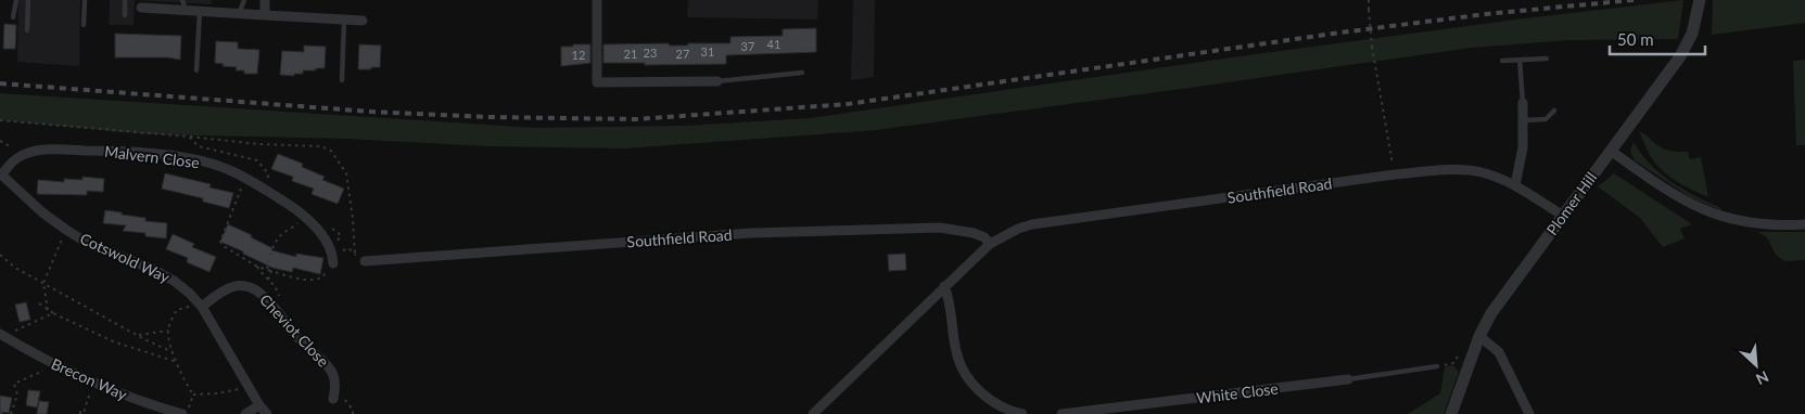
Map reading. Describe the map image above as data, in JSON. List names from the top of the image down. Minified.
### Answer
{"streets":{"street":["Malvern Close","Southfield Road","Plomer Hill","Cotswold Way","Cheviot Close","Brecon Way","White Close"]},"crossings":[["Malvern Close","Cotswold Way"],["Southfield Road","Plomer Hill"],["Cotswold Way","Cheviot Close"]],"house_numbers":["41","37","31","23","21","27","12"],"scale_bar":"50 m","north":"bottom right"}
